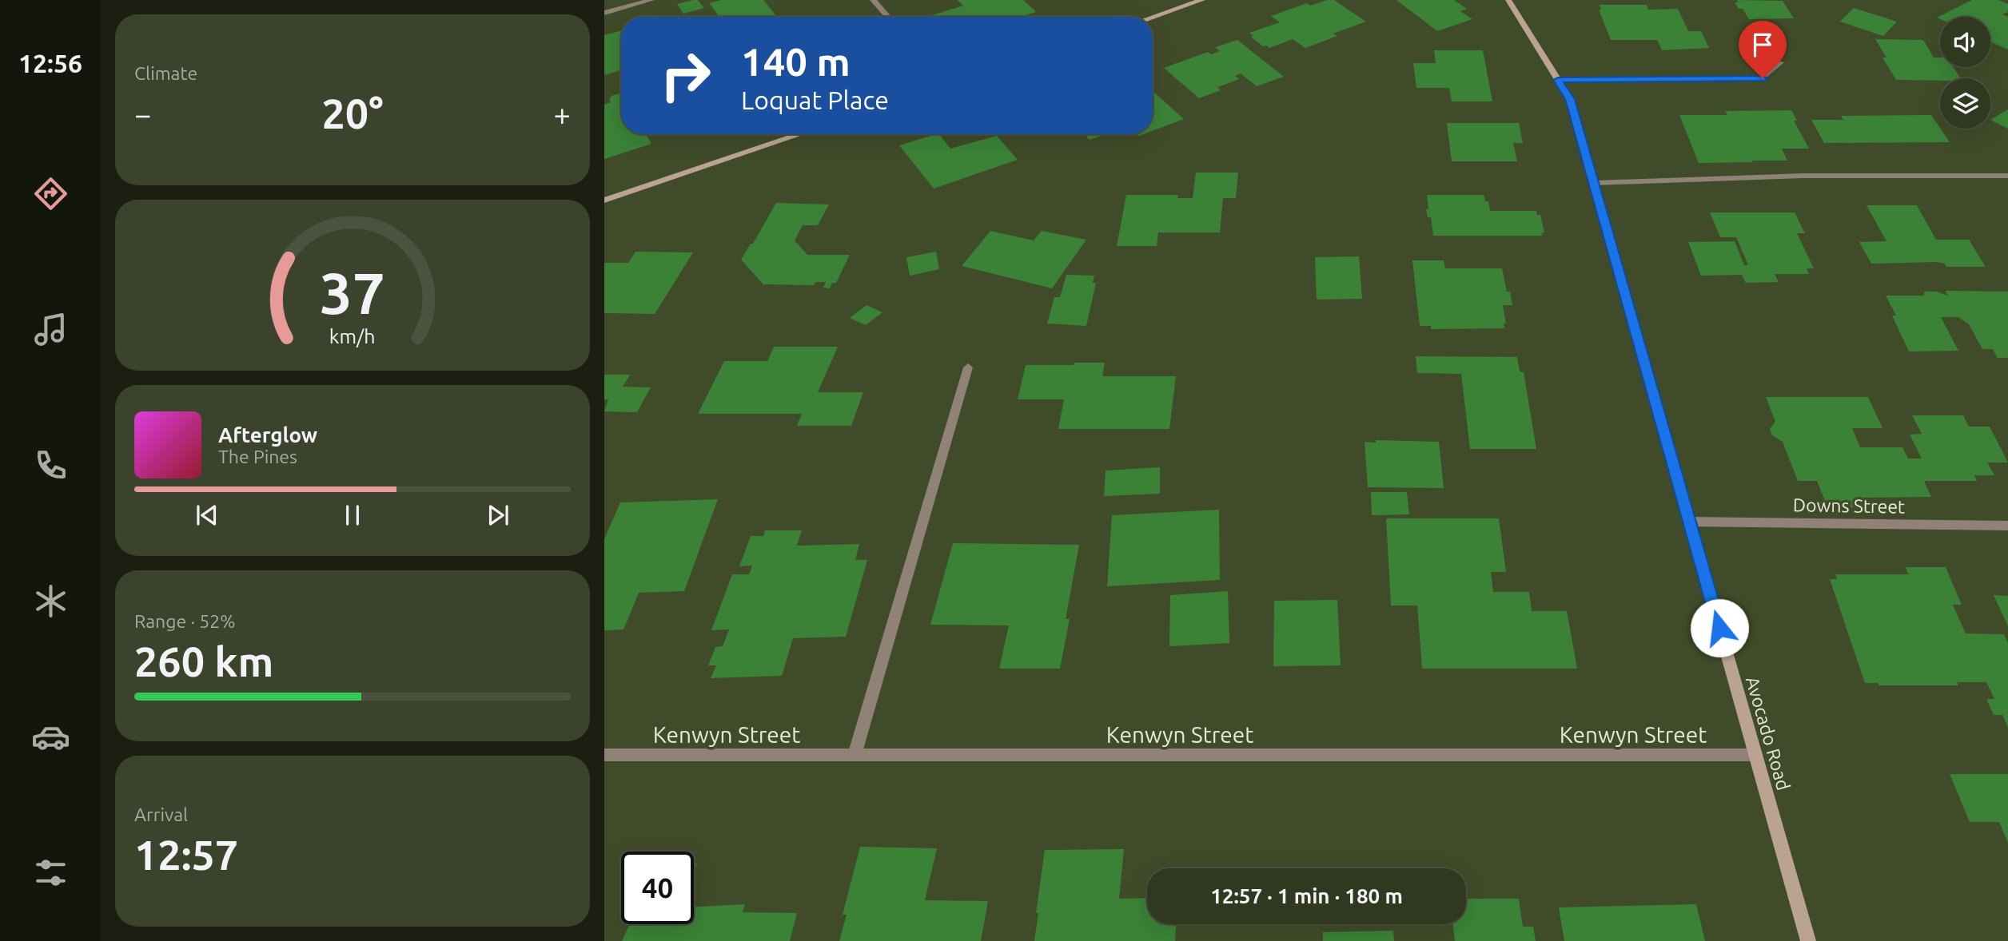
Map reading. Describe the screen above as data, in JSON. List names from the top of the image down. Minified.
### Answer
{"streets":{"street":["Downs Street","Avocado Road","Kenwyn Street"]},"crossings":[["Downs Street","Avocado Road"],["Avocado Road","Kenwyn Street"]],"page":{"tabs":"12:56","tile":["Climate",["Range · 52%","260 km"],["Arrival","12:57"]],"turn":["140 m","Loquat Place"],"heat":["−","20°","+"],"song":["Afterglow","The Pines"],"limit":"40","trip":"12:57 · 1 min · 180 m","gauge":["37","km/h"]}}
